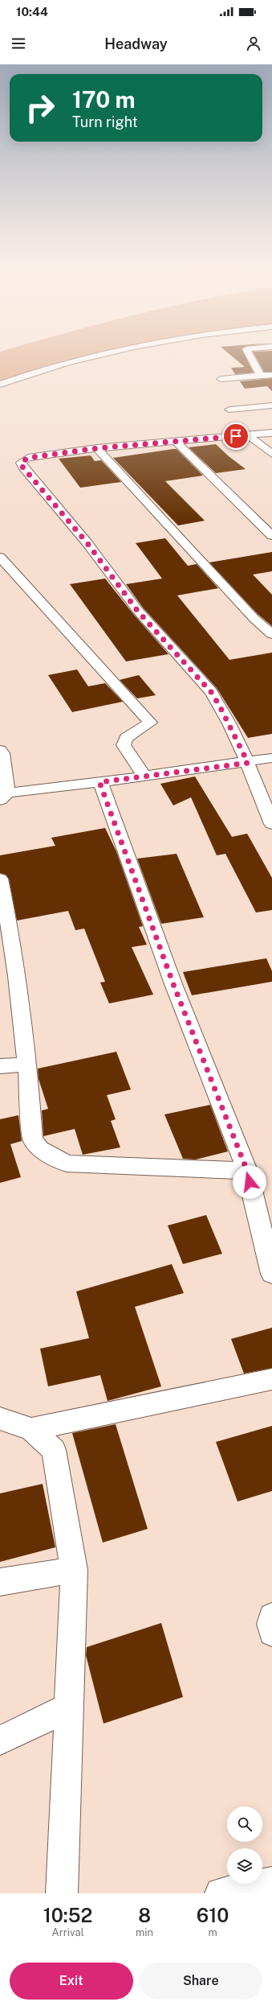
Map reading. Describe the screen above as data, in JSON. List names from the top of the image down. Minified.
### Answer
{"page":{"status":"10:44","header":"Headway","turn":["170 m","Turn right"],"eta":["10:52","Arrival","8","min","610","m"],"buttons":["Exit","Share"]}}
